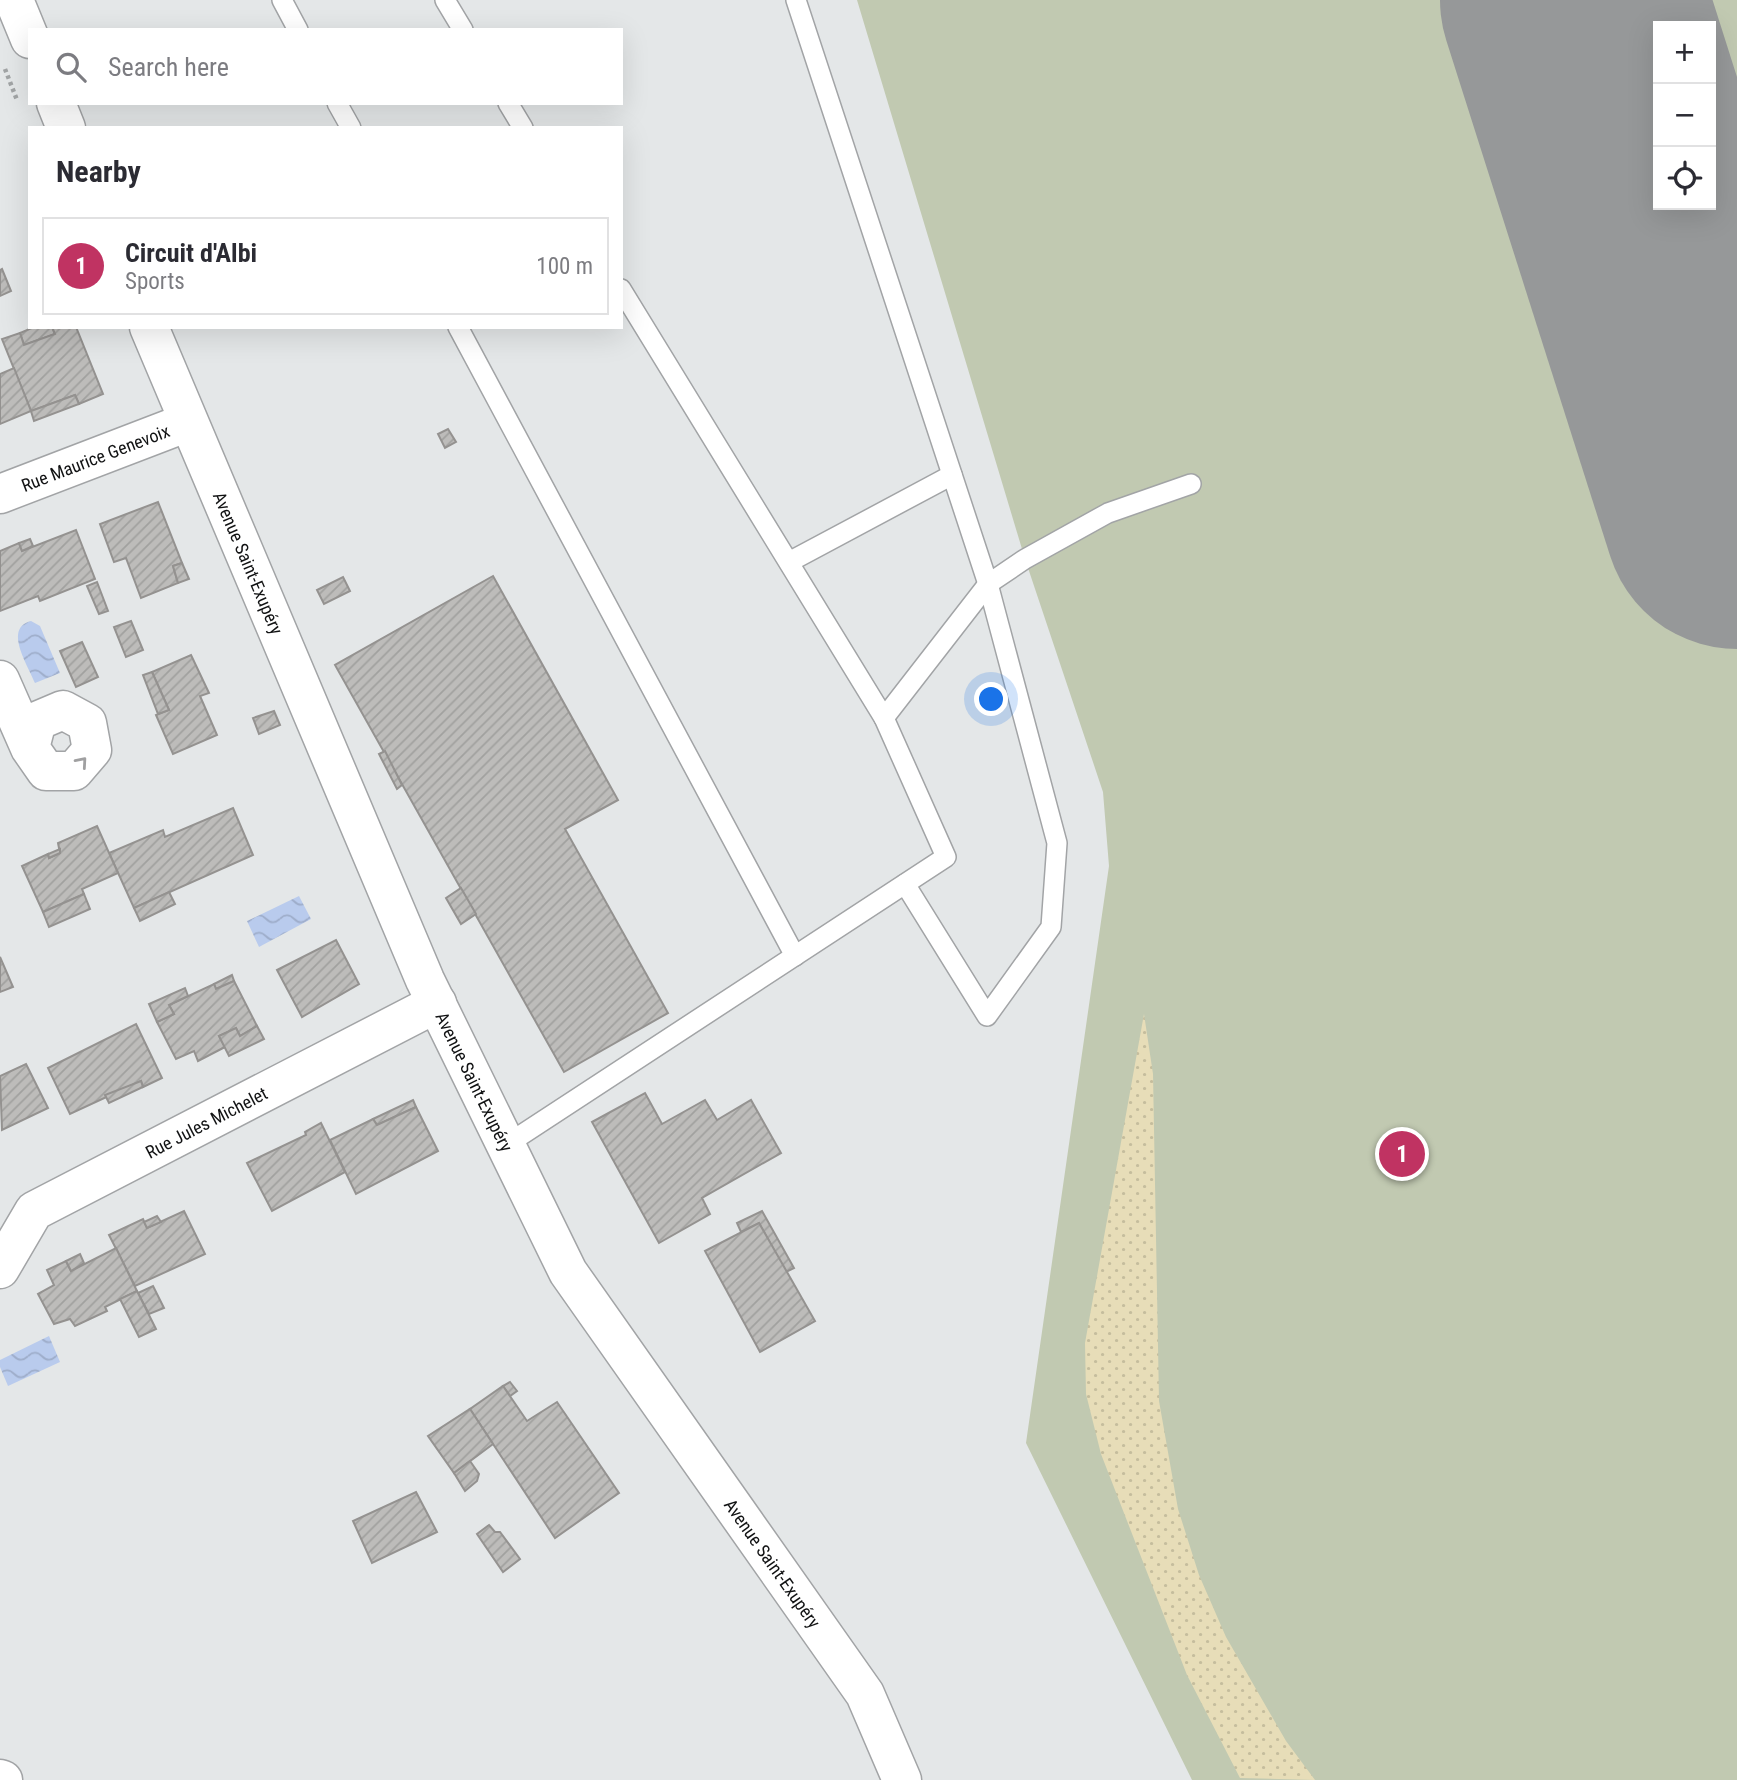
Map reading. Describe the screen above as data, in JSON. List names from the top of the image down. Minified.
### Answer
{"streets":{"street":["Rue Maurice Genevoix","Avenue Saint-Exupéry","Rue Jules Michelet"]},"crossings":[["Rue Maurice Genevoix","Avenue Saint-Exupéry"],["Avenue Saint-Exupéry","Rue Jules Michelet"]],"page":{"map_buttons":["+","−"],"search":"Search here","heading":"Nearby","list":[{"mark":"1","name":"Circuit d'Albi","note":"Sports","value":"100 m"}],"pins":"1"}}
